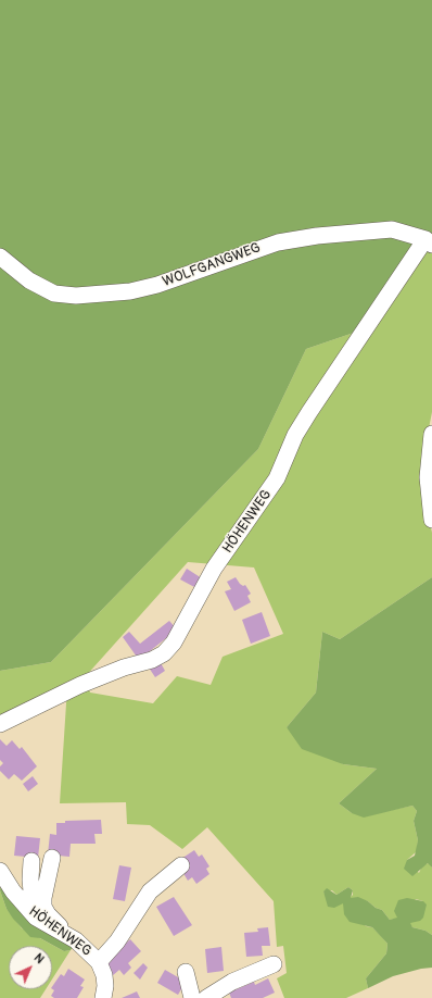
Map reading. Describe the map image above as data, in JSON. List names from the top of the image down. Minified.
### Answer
{"streets":{"street":["WOLFGANGWEG","HÖHENWEG"]},"crossings":[["WOLFGANGWEG","HÖHENWEG"]],"north":"top right"}
